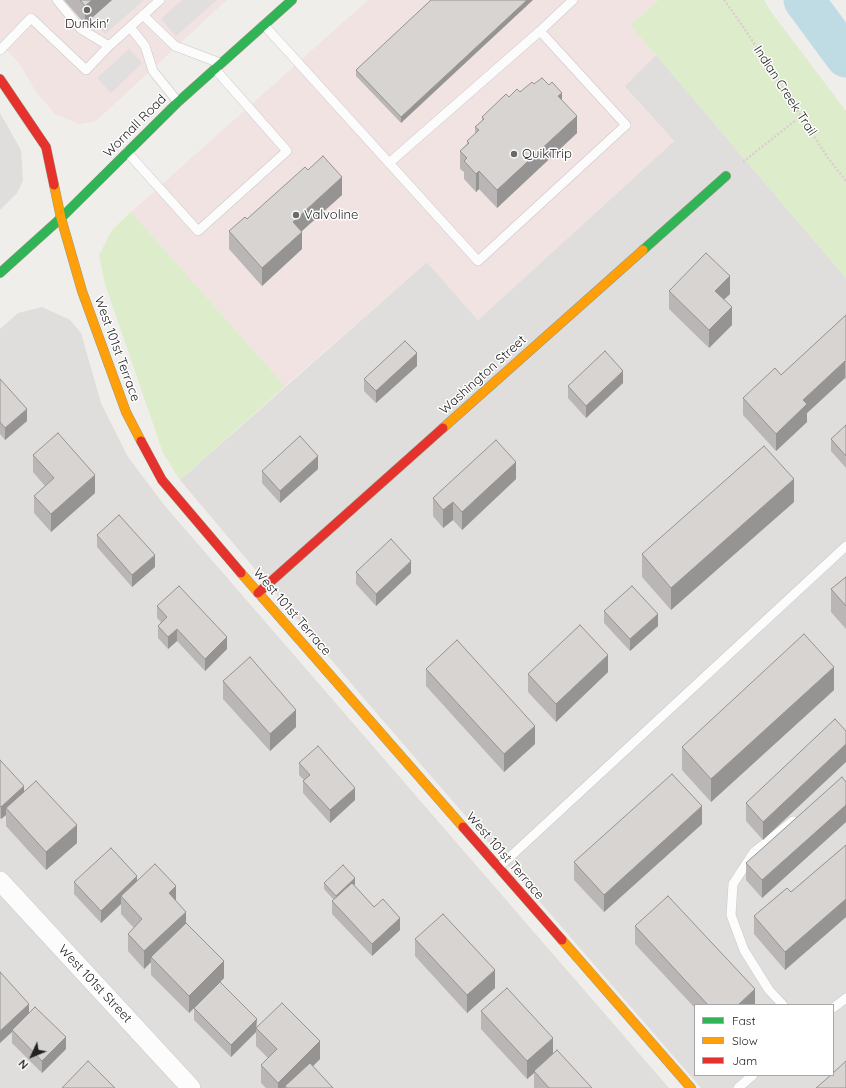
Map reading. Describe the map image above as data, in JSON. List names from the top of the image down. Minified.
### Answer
{"streets":{"street":["Wornall Road","West 101st Terrace","Washington Street","West 101st Street"],"path":["Indian Creek Trail"]},"crossings":[["Wornall Road","West 101st Terrace"],["West 101st Terrace","Washington Street"]],"places":["Dunkin'","QuikTrip","Valvoline"],"legend":["Fast","Slow","Jam"],"north":"bottom left"}
